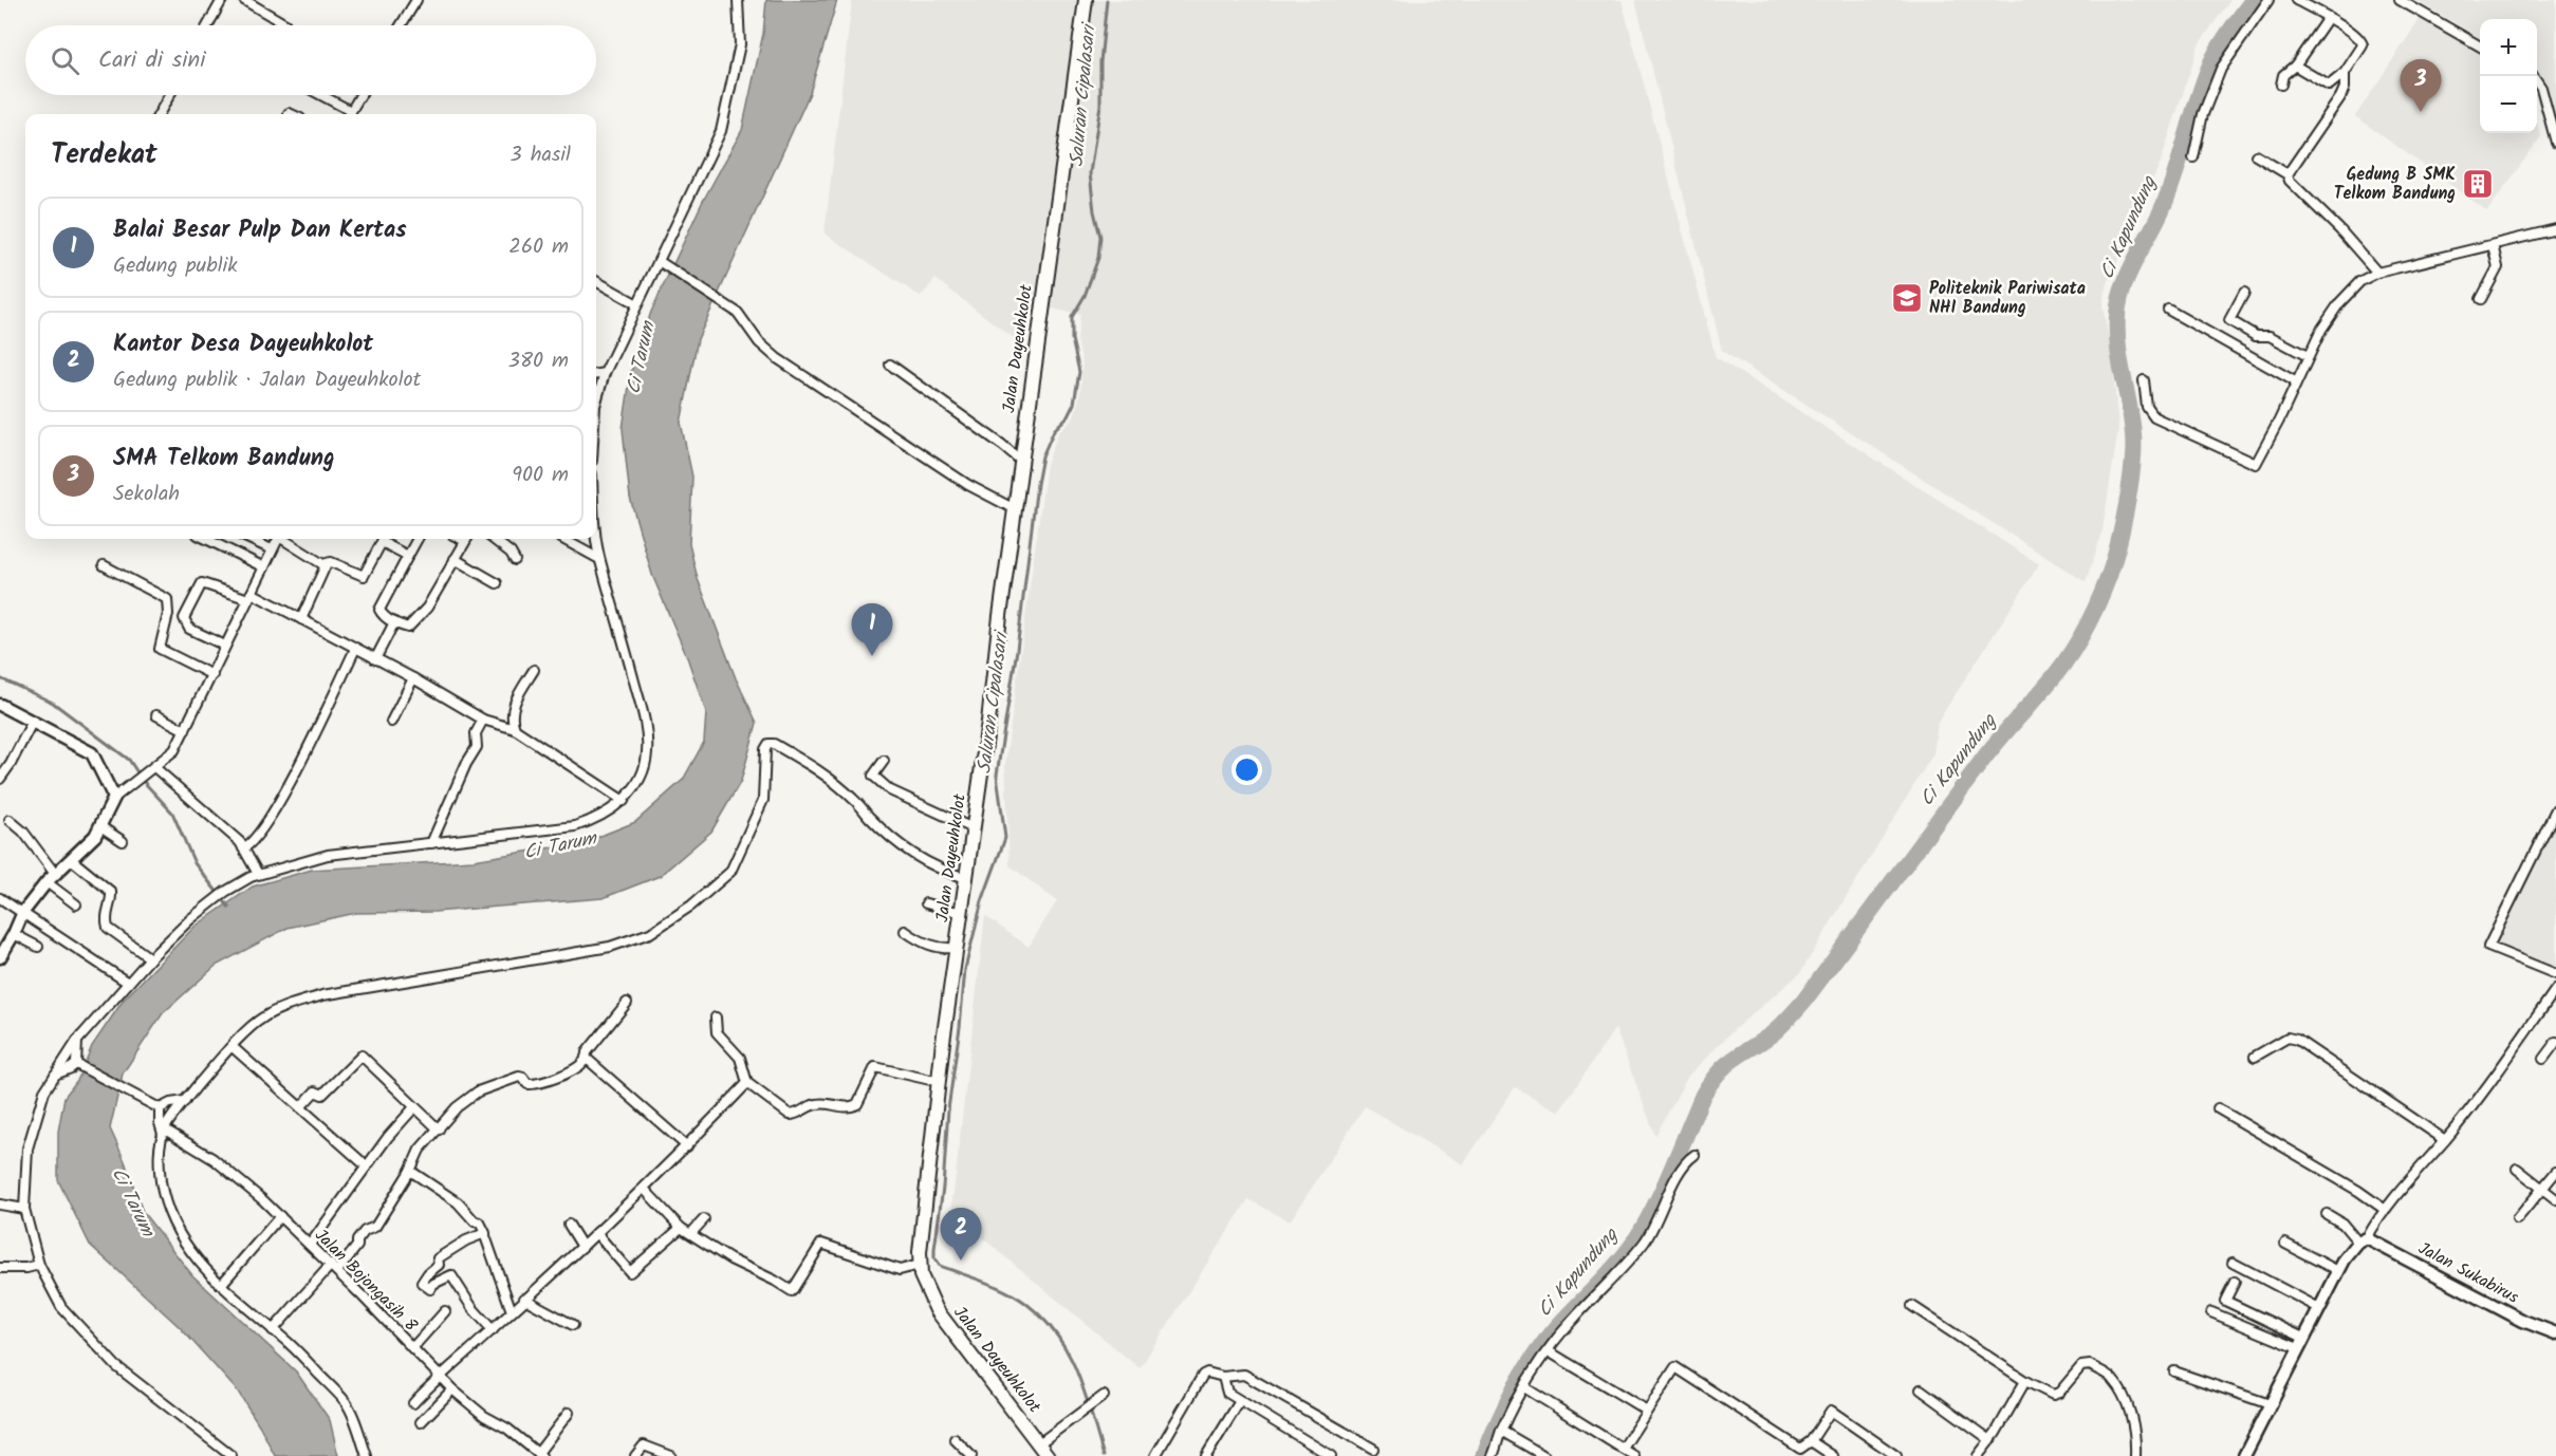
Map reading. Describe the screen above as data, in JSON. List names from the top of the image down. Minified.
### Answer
{"streets":{"main road":["Jalan Dayeuhkolot"],"street":["Jalan Sukabirus","Jalan Bojongasih 8"]},"water":["Saluran Cipalasari","Ci Kapundung","Ci Tarum"],"places":{"building":["Gedung B SMK Telkom Bandung"],"school or university":["Politeknik Pariwisata NHI Bandung"]},"page":{"map_buttons":["+","−"],"search":"Cari di sini","pins":["3","1","2"],"heading":["Terdekat","3 hasil"],"list":[{"mark":"1","name":"Balai Besar Pulp Dan Kertas","note":"Gedung publik","value":"260 m"},{"mark":"2","name":"Kantor Desa Dayeuhkolot","note":"Gedung publik · Jalan Dayeuhkolot","value":"380 m"},{"mark":"3","name":"SMA Telkom Bandung","note":"Sekolah","value":"900 m"}]}}
